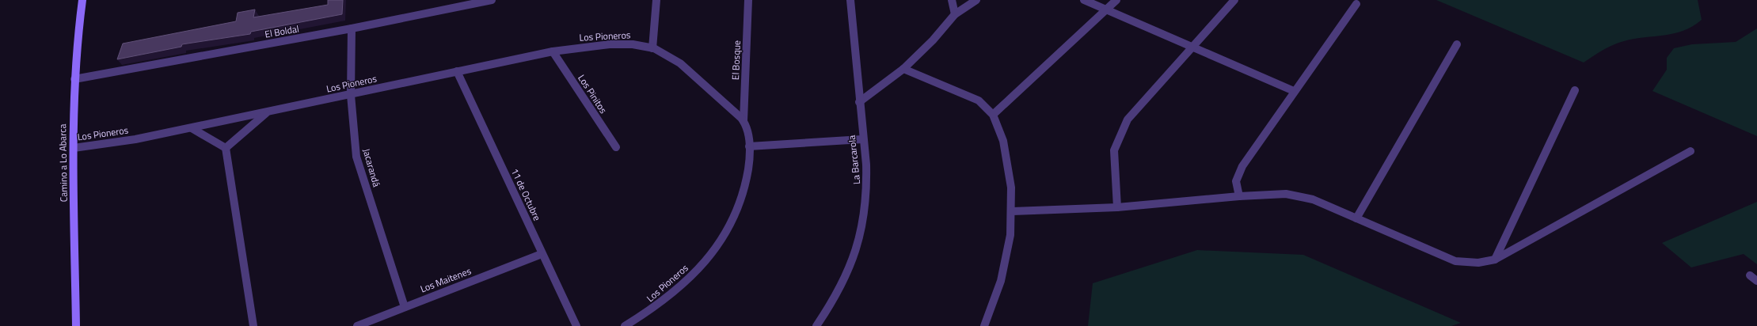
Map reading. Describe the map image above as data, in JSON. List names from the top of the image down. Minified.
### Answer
{"streets":{"main road":["Camino a Lo Abarca"],"street":["El Boldal","Los Pioneros","El Bosque","Los Pinitos","La Barcarola","Jacarandá","11 de Octubre","Los Maitenes"]},"crossings":[["El Boldal","Camino a Lo Abarca"],["El Boldal","Jacarandá"],["Los Pioneros","El Bosque"],["Los Pioneros","Los Pinitos"],["Los Pioneros","Camino a Lo Abarca"],["Los Pioneros","Jacarandá"],["Los Pioneros","11 de Octubre"],["Jacarandá","Los Maitenes"],["11 de Octubre","Los Maitenes"]]}
